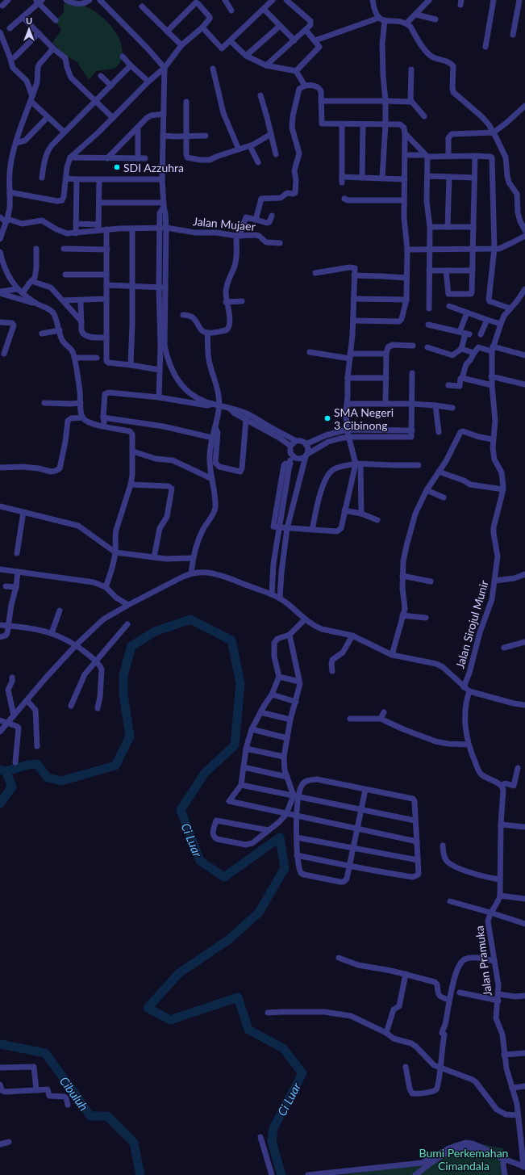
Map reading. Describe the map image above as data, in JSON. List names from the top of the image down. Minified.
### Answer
{"streets":{"street":["Jalan Mujaer","Jalan Sirojul Munir","Jalan Pramuka"]},"water":["Ci Luar","Cibuluh"],"parks":["Bumi Perkemahan Cimandala"],"places":["SDI Azzuhra","SMA Negeri 3 Cibinong"],"north":"top"}
